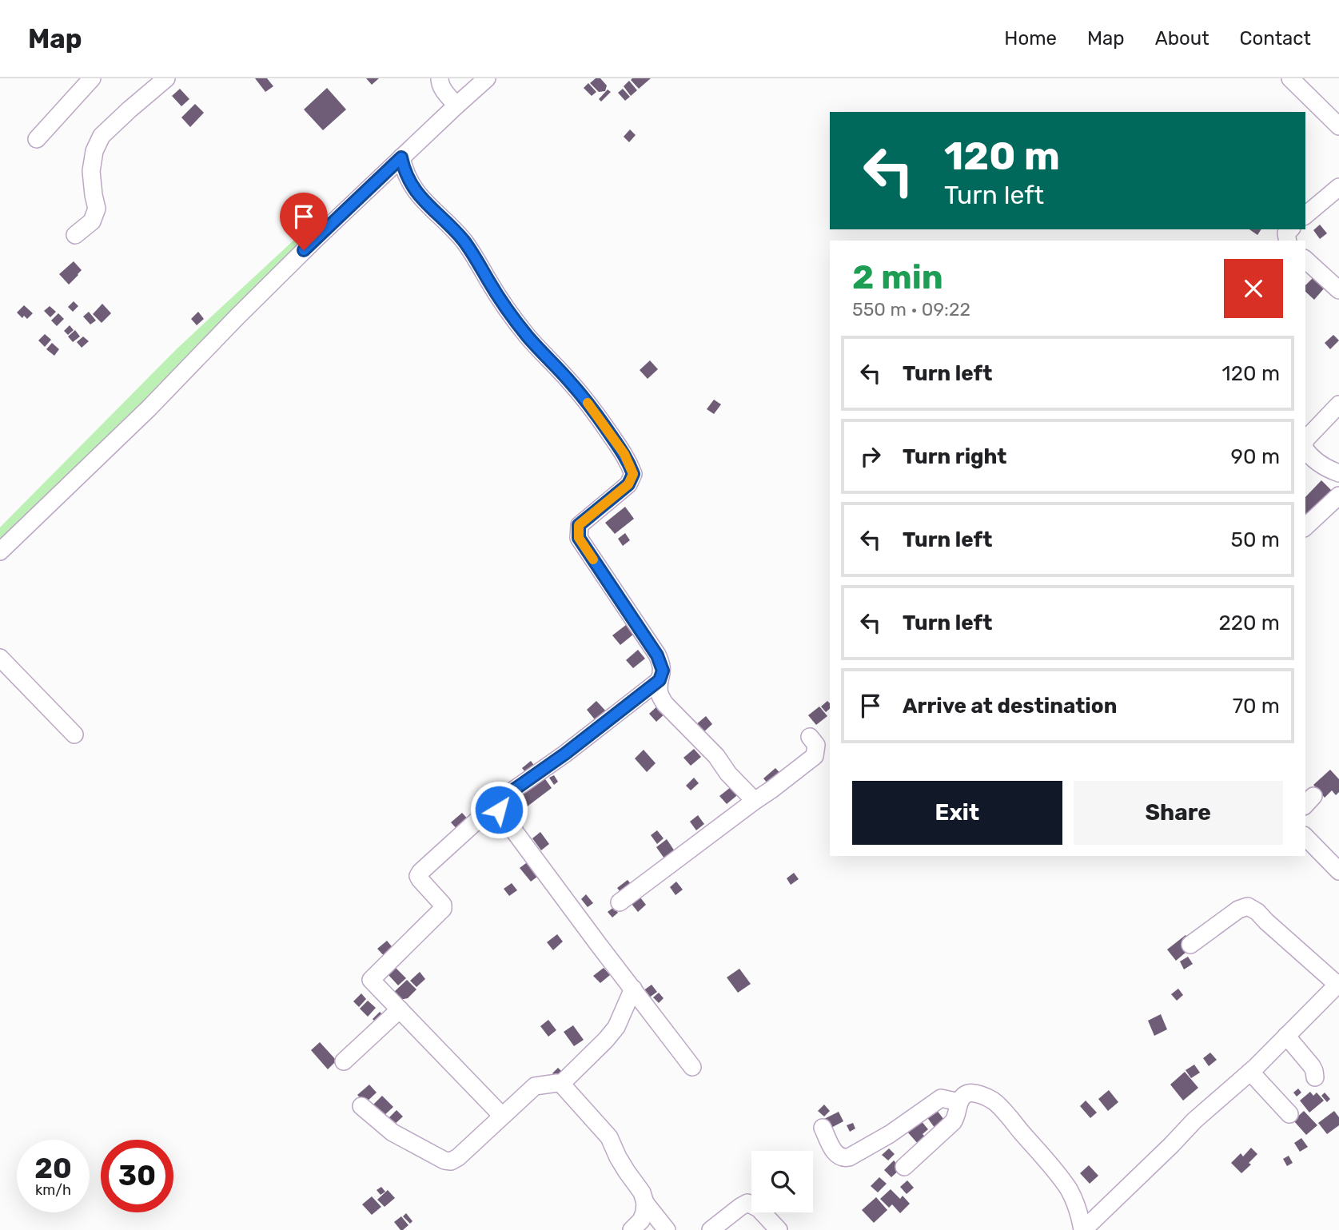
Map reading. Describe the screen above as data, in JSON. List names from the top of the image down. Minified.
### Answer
{"page":{"header":"Map","nav":["Home","Map","About","Contact"],"turn":["120 m","Turn left"],"heading":["2 min","550 m · 09:22"],"list":[{"name":"Turn left","value":"120 m"},{"name":"Turn right","value":"90 m"},{"name":"Turn left","value":"50 m"},{"name":"Turn left","value":"220 m"},{"name":"Arrive at destination","value":"70 m"}],"buttons":["Exit","Share"],"speed":"20 km/h","limit":"30"}}
